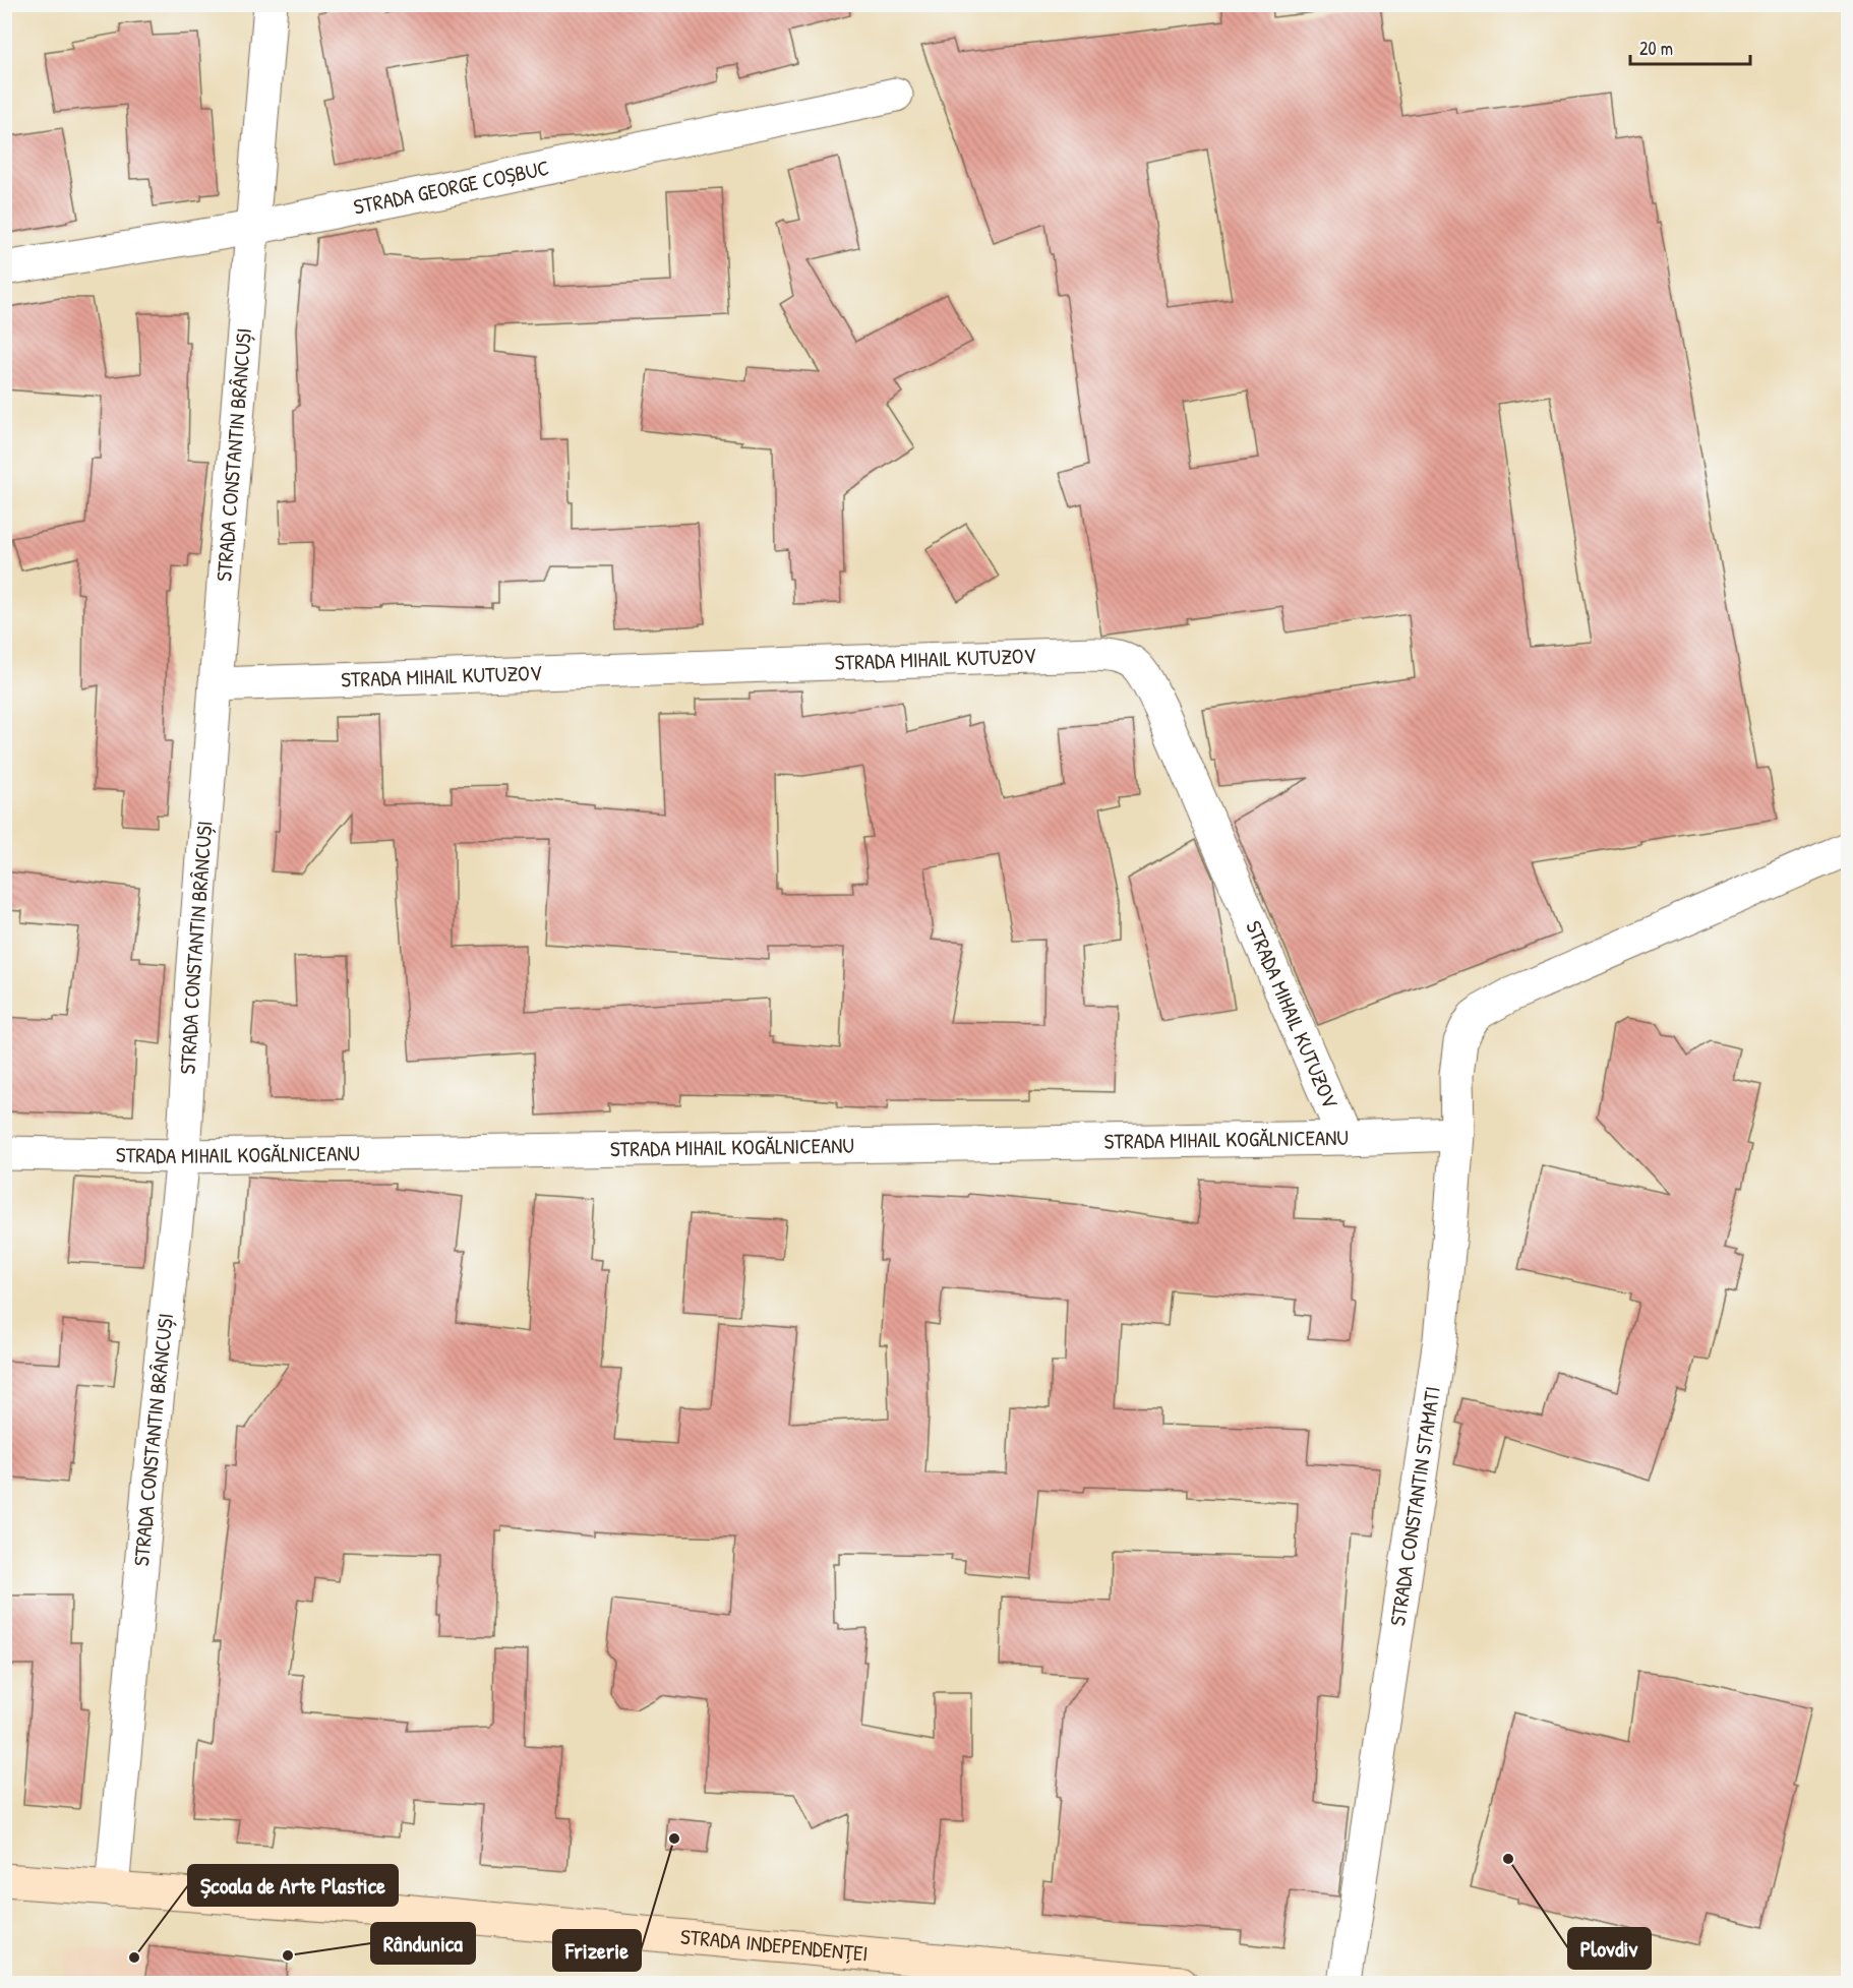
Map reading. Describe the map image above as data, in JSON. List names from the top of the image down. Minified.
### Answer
{"streets":{"street":["STRADA GEORGE COȘBUC","STRADA CONSTANTIN BRÂNCUȘI","STRADA MIHAIL KUTUZOV","STRADA MIHAIL KOGĂLNICEANU","STRADA CONSTANTIN STAMATI","STRADA INDEPENDENȚEI"]},"crossings":[["STRADA GEORGE COȘBUC","STRADA CONSTANTIN BRÂNCUȘI"],["STRADA CONSTANTIN BRÂNCUȘI","STRADA MIHAIL KUTUZOV"],["STRADA CONSTANTIN BRÂNCUȘI","STRADA MIHAIL KOGĂLNICEANU"],["STRADA CONSTANTIN BRÂNCUȘI","STRADA INDEPENDENȚEI"],["STRADA MIHAIL KUTUZOV","STRADA MIHAIL KOGĂLNICEANU"],["STRADA MIHAIL KOGĂLNICEANU","STRADA CONSTANTIN STAMATI"]],"places":["Frizerie","Plovdiv","Rândunica","Școala de Arte Plastice"],"scale_bar":"20 m"}
